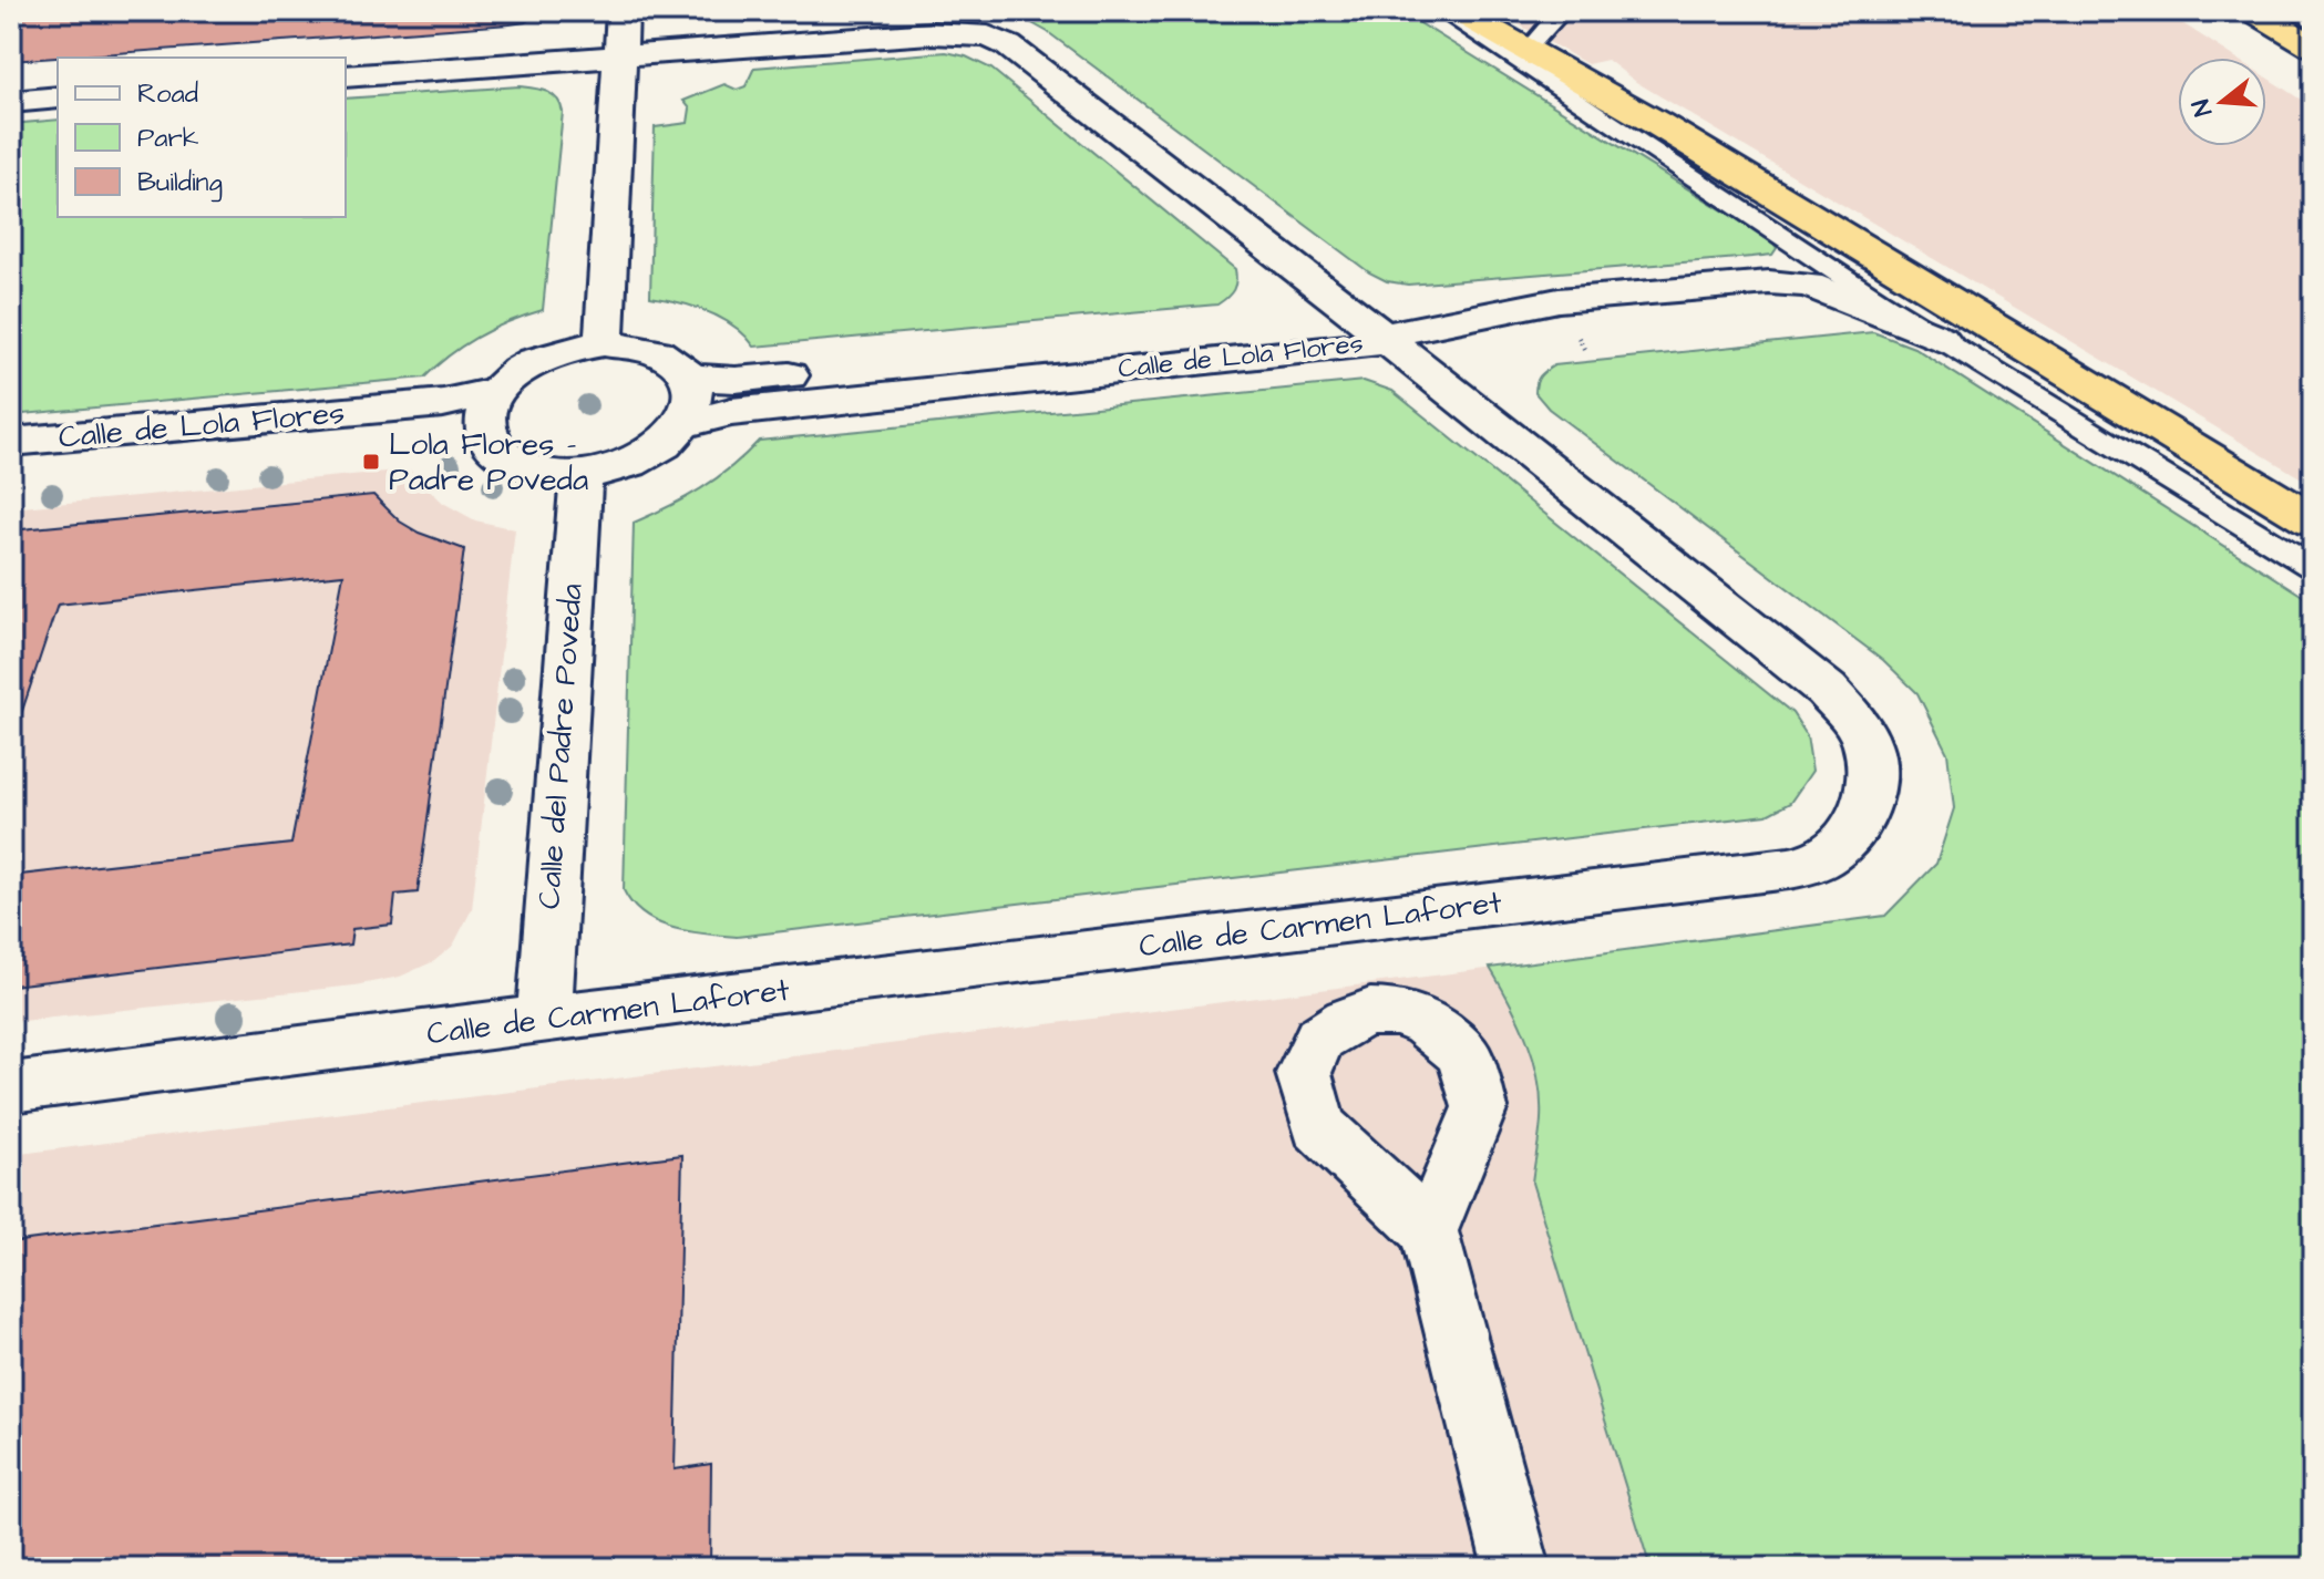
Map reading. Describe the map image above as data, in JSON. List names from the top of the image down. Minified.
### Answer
{"streets":{"street":["Calle de Lola Flores","Calle del Padre Poveda","Calle de Carmen Laforet"]},"crossings":[["Calle de Lola Flores","Calle del Padre Poveda"],["Calle de Lola Flores","Calle de Carmen Laforet"],["Calle del Padre Poveda","Calle de Carmen Laforet"]],"places":{"transit":["Lola Flores - Padre Poveda"]},"legend":["Road","Park","Building"],"north":"left"}
